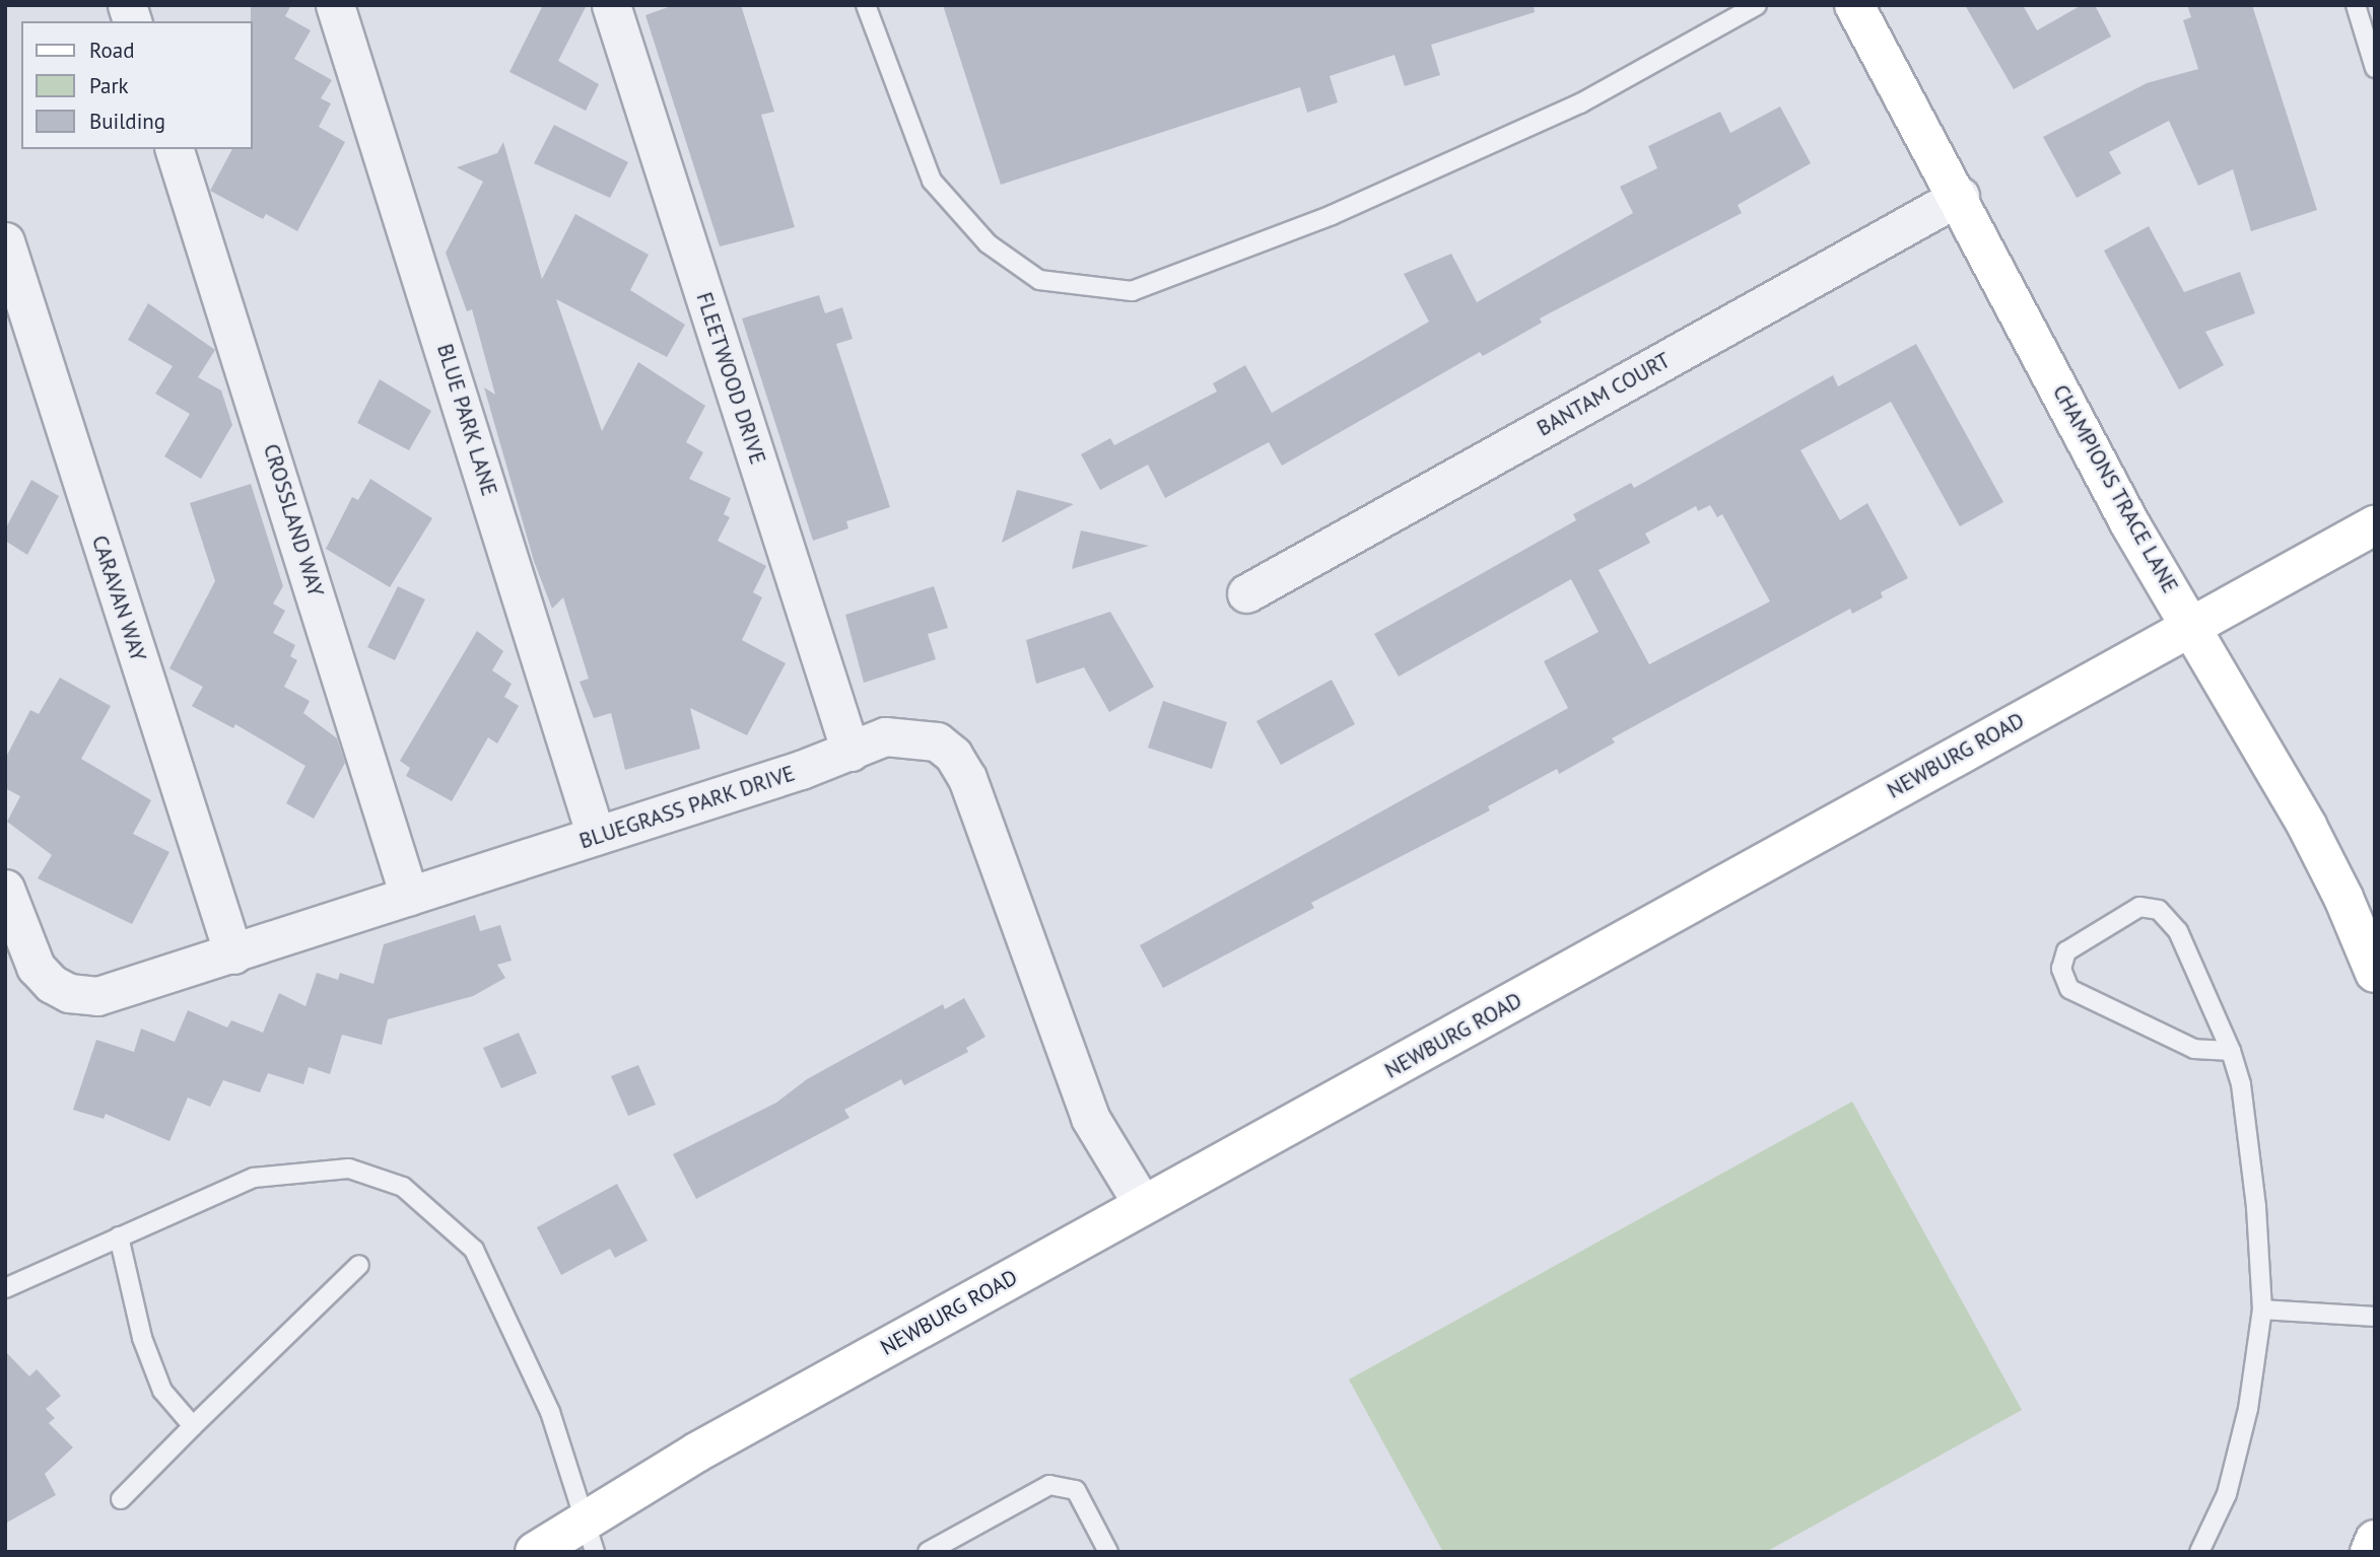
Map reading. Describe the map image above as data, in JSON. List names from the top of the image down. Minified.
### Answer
{"streets":{"main road":["CHAMPIONS TRACE LANE","NEWBURG ROAD"],"street":["FLEETWOOD DRIVE","BANTAM COURT","BLUE PARK LANE","CROSSLAND WAY","CARAVAN WAY","BLUEGRASS PARK DRIVE"]},"crossings":[["FLEETWOOD DRIVE","BLUEGRASS PARK DRIVE"],["BANTAM COURT","CHAMPIONS TRACE LANE"],["BLUE PARK LANE","BLUEGRASS PARK DRIVE"],["CHAMPIONS TRACE LANE","NEWBURG ROAD"],["CROSSLAND WAY","BLUEGRASS PARK DRIVE"],["CARAVAN WAY","BLUEGRASS PARK DRIVE"],["NEWBURG ROAD","BLUEGRASS PARK DRIVE"]],"legend":["Road","Park","Building"]}
